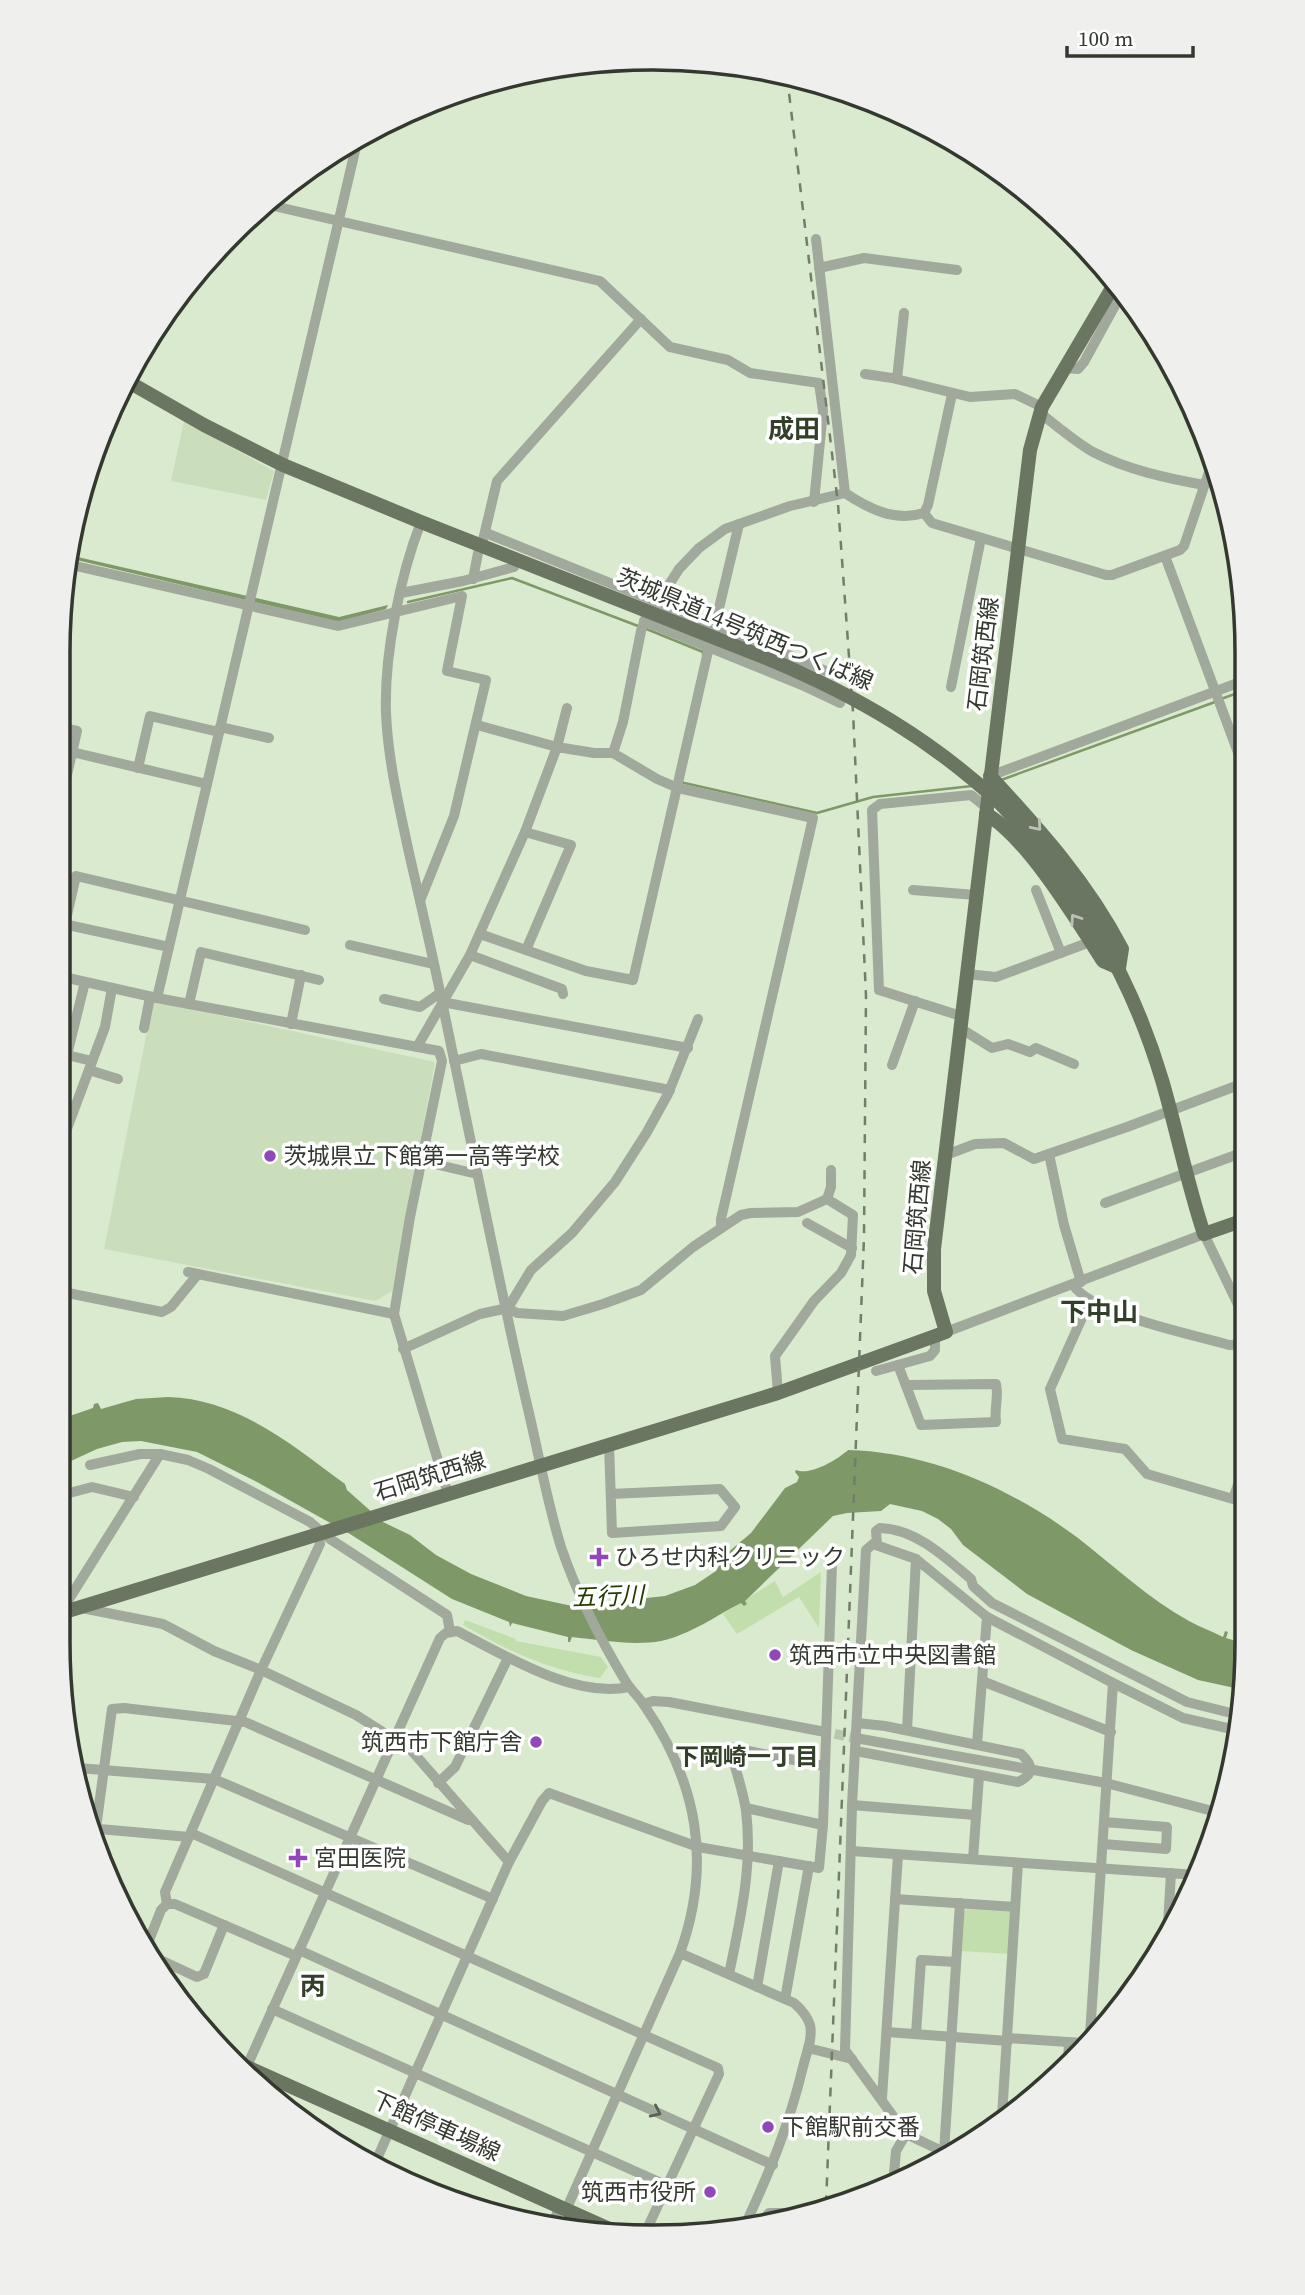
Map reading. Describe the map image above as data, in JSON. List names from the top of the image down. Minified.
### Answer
{"streets":{"main road":["茨城県道14号筑西つくば線","石岡筑西線","下館停車場線"]},"districts":["成田","下中山","下岡崎一丁目","丙"],"water":["五行川"],"places":{"other":["茨城県立下館第一高等学校","筑西市立中央図書館","筑西市下館庁舎","下館駅前交番","筑西市役所"],"health":["ひろせ内科クリニック","宮田医院"]},"scale_bar":"100 m"}
